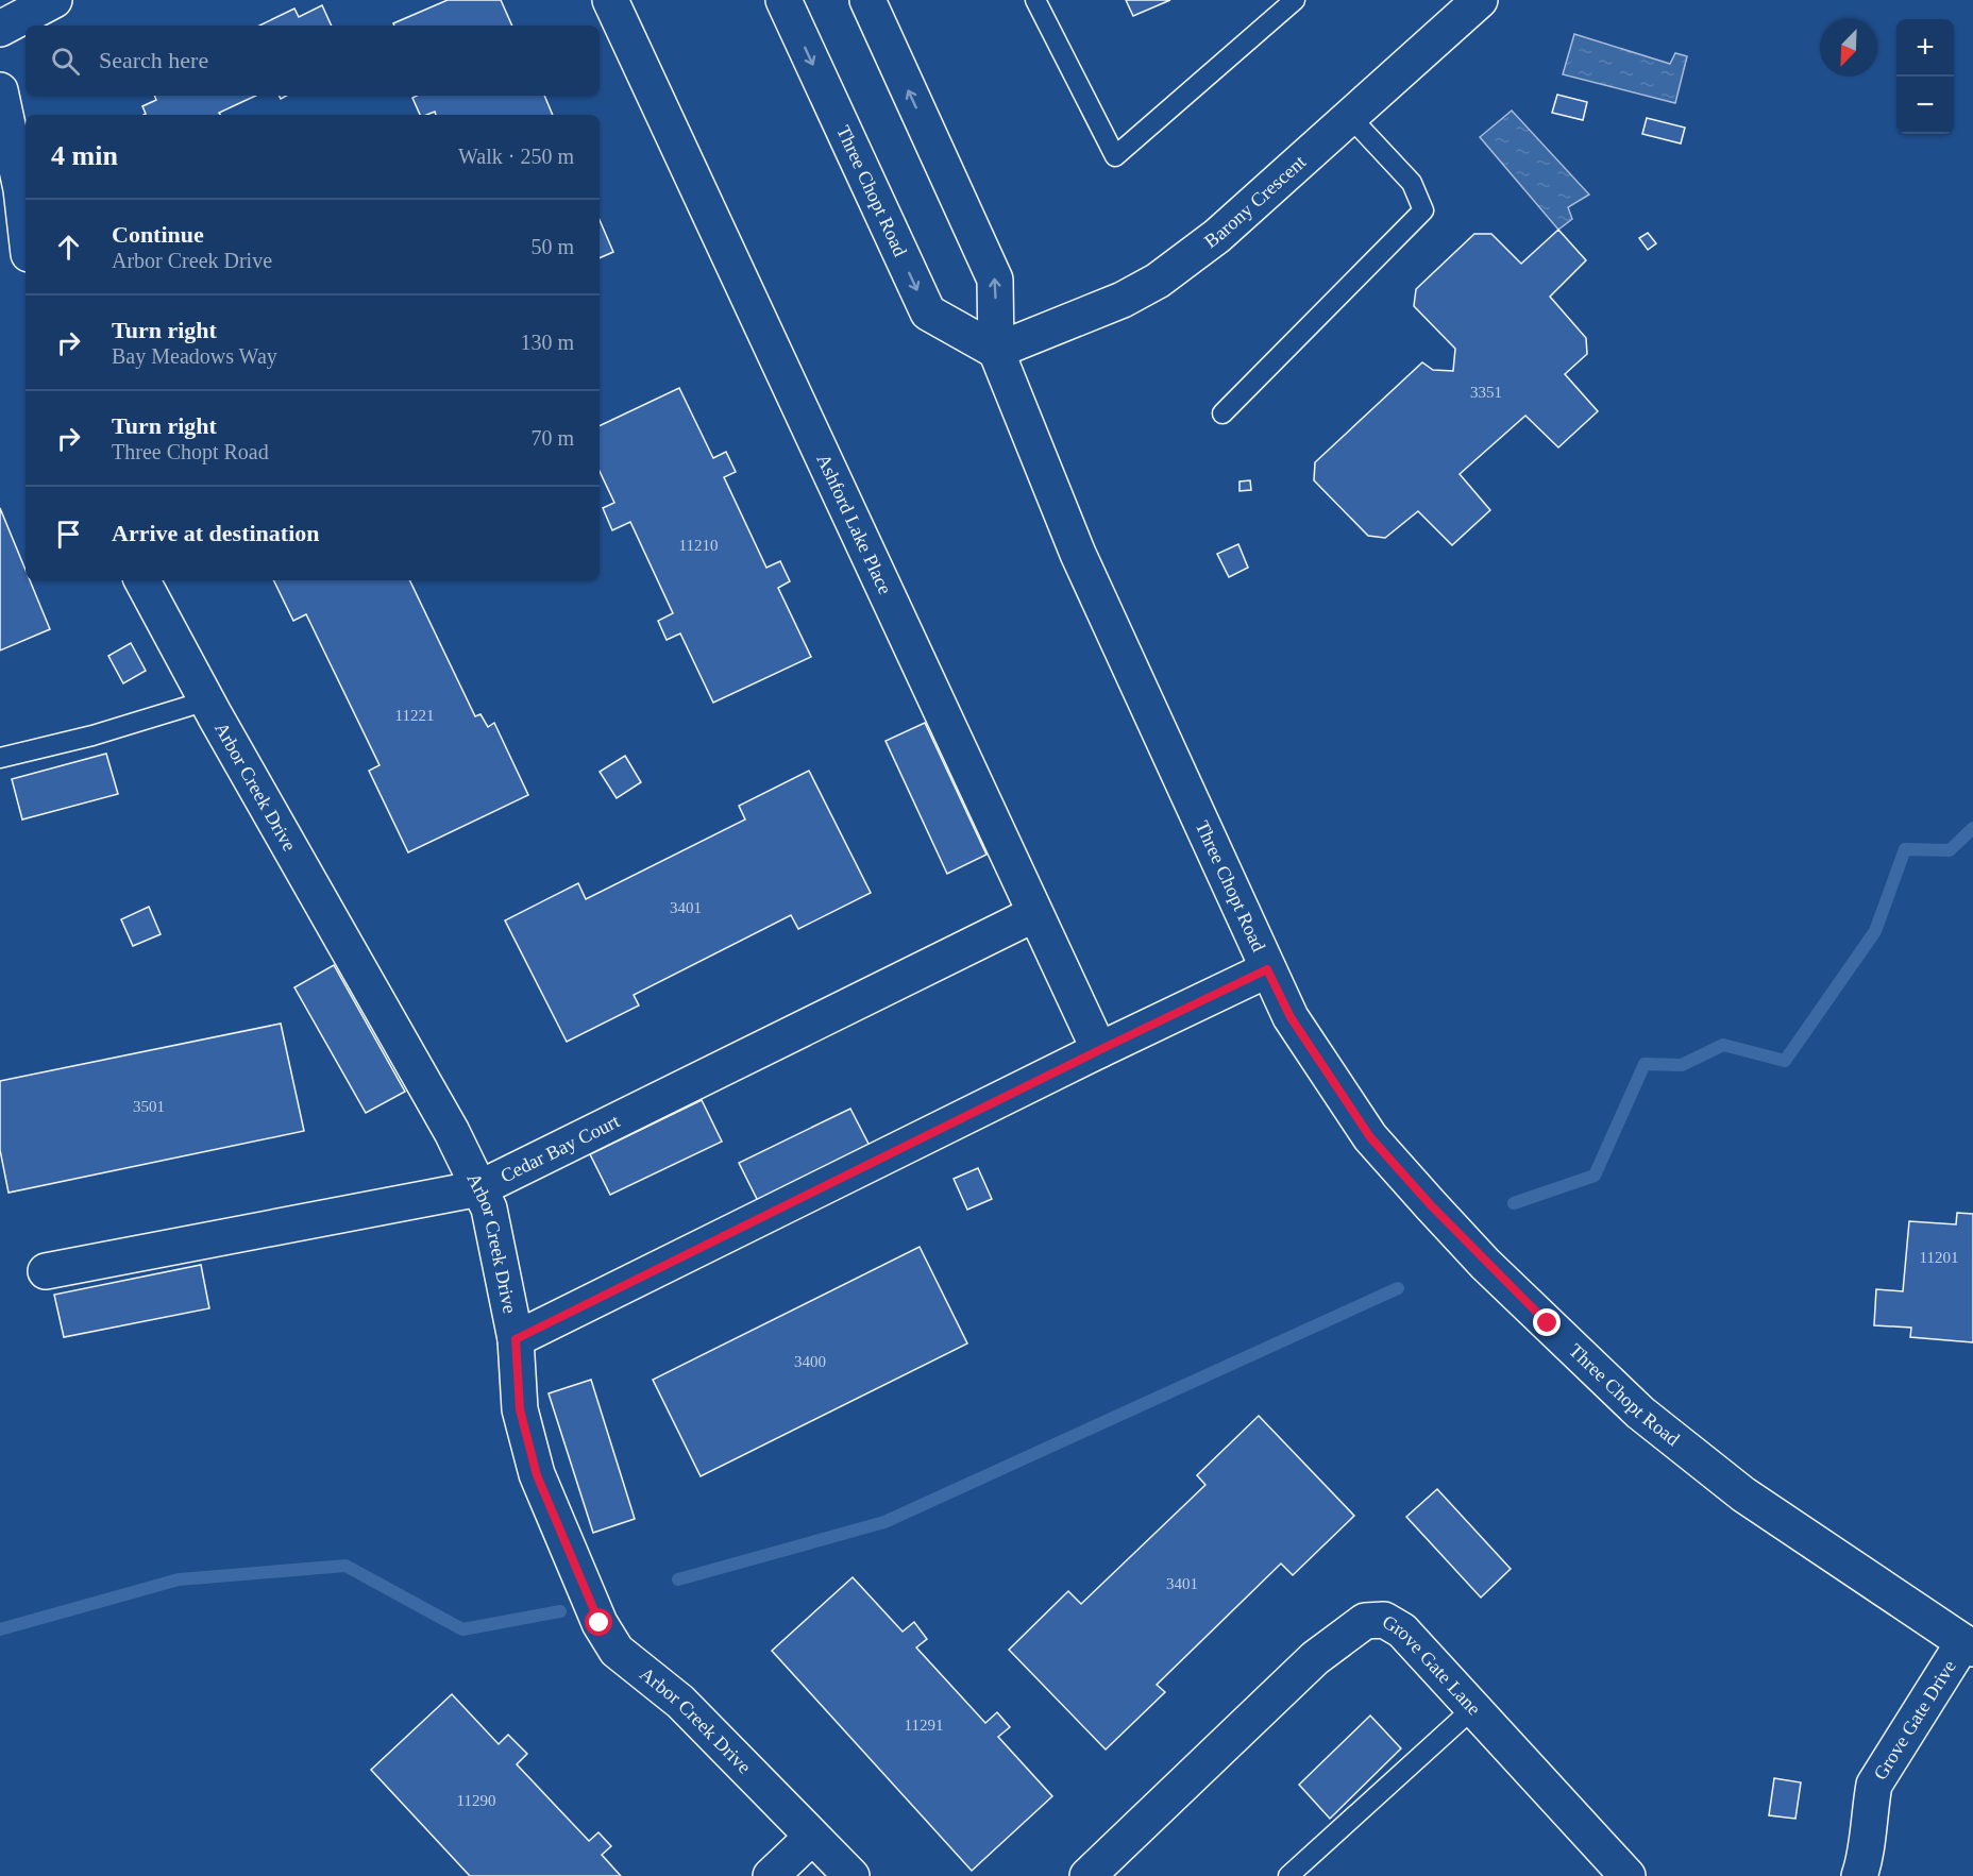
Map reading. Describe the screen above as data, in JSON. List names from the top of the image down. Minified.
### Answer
{"streets":{"street":["Three Chopt Road","Barony Crescent","Ashford Lake Place","Arbor Creek Drive","Cedar Bay Court","Grove Gate Lane","Grove Gate Drive"]},"crossings":[["Three Chopt Road","Barony Crescent"],["Three Chopt Road","Grove Gate Drive"],["Ashford Lake Place","Cedar Bay Court"],["Arbor Creek Drive","Cedar Bay Court"]],"house_numbers":["3351","11210","11221","3401","3501","11201","3400","3401","11291","11290"],"north":"bottom left","page":{"map_buttons":["+","−"],"search":"Search here","heading":["4 min","Walk · 250 m"],"list":[["Continue","Arbor Creek Drive","50 m"],["Turn right","Bay Meadows Way","130 m"],["Turn right","Three Chopt Road","70 m"],"Arrive at destination"]}}
